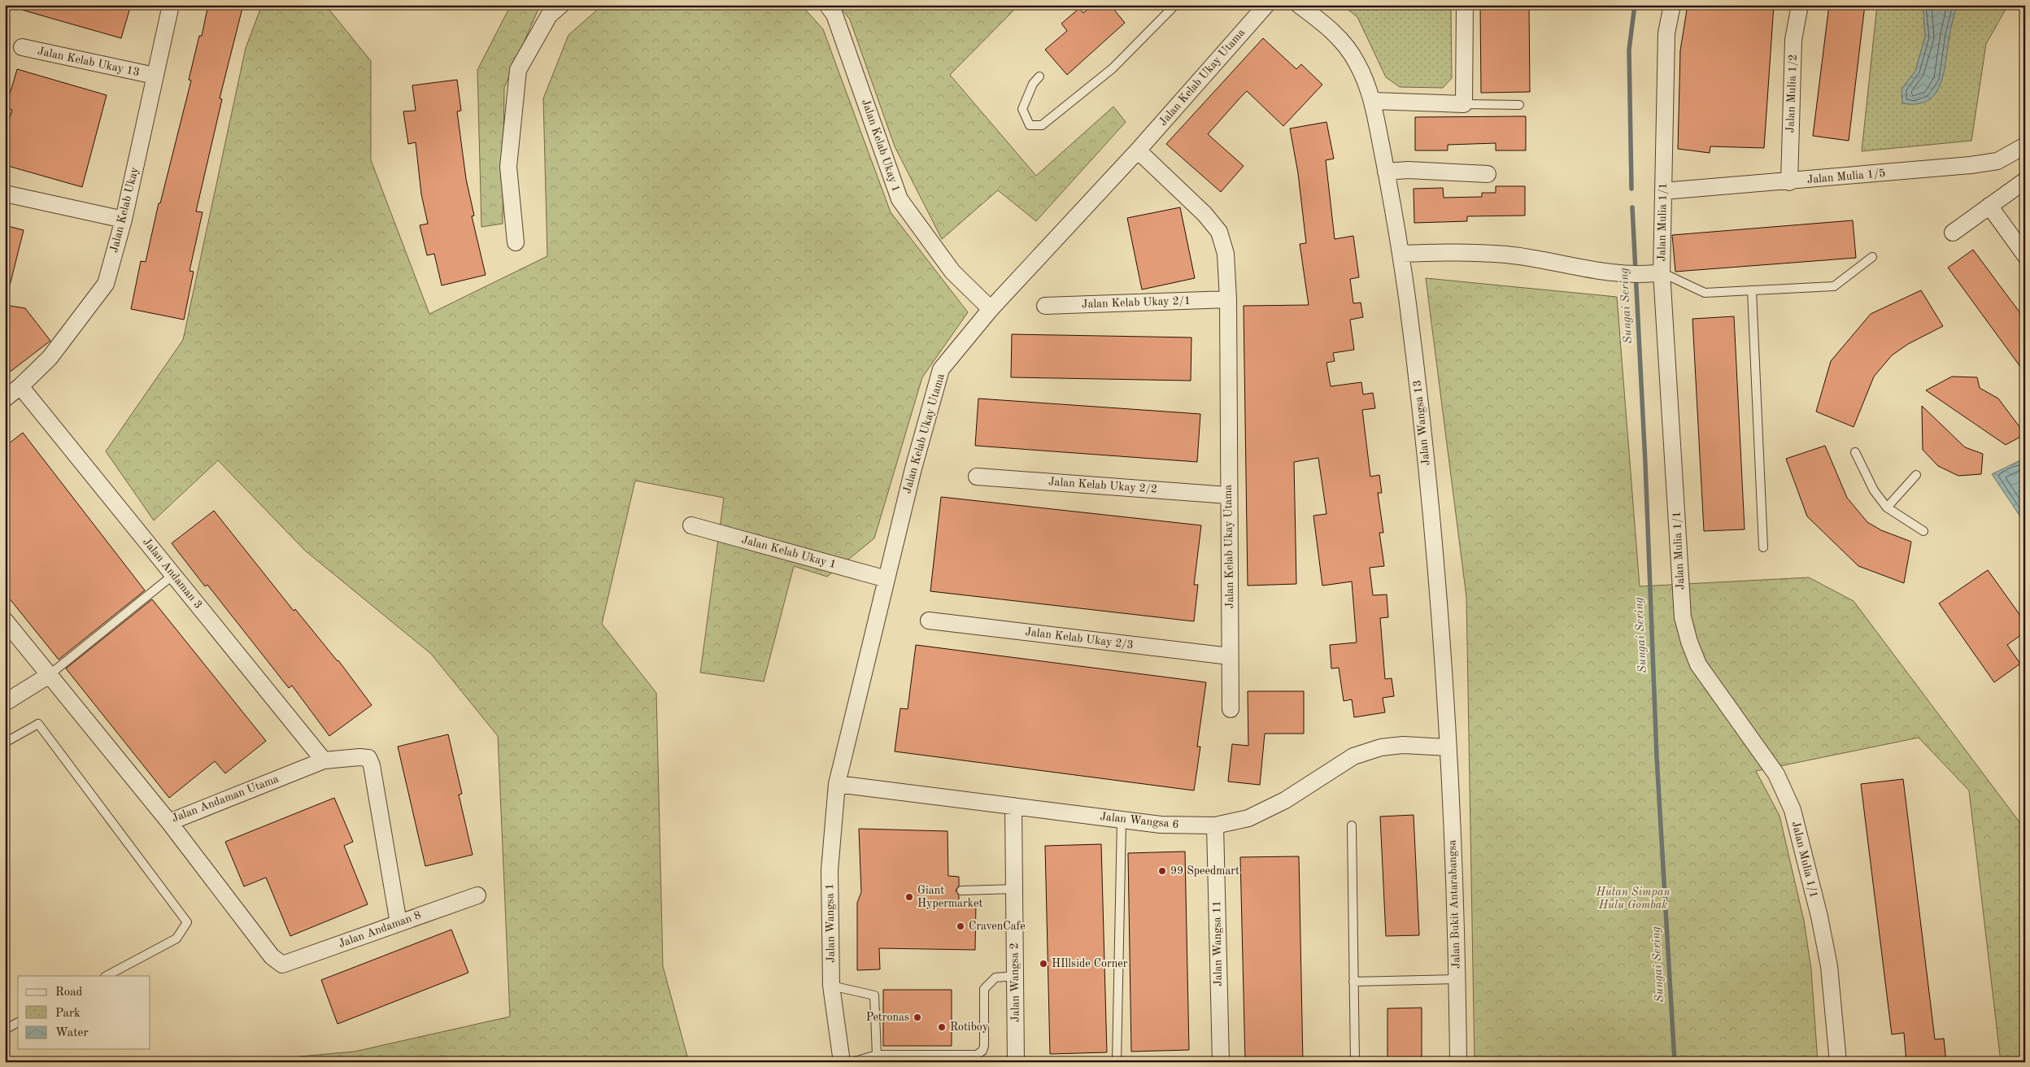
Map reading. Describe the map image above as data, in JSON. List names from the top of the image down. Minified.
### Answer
{"streets":{"street":["Jalan Kelab Ukay 13","Jalan Kelab Ukay Utama","Jalan Mulia 1/2","Jalan Kelab Ukay 1","Jalan Mulia 1/5","Jalan Kelab Ukay","Jalan Mulia 1/1","Jalan Kelab Ukay 2/1","Jalan Wangsa 13","Jalan Kelab Ukay 2/2","Jalan Andaman 3","Jalan Kelab Ukay 2/3","Jalan Andaman Utama","Jalan Wangsa 6","Jalan Bukit Antarabangsa","Jalan Wangsa 1","Jalan Andaman 8","Jalan Wangsa 11","Jalan Wangsa 2"]},"crossings":[["Jalan Kelab Ukay 13","Jalan Kelab Ukay"],["Jalan Kelab Ukay Utama","Jalan Kelab Ukay 1"],["Jalan Kelab Ukay Utama","Jalan Kelab Ukay 2/1"],["Jalan Kelab Ukay Utama","Jalan Kelab Ukay 2/2"],["Jalan Kelab Ukay Utama","Jalan Kelab Ukay 2/3"],["Jalan Kelab Ukay Utama","Jalan Wangsa 6"],["Jalan Kelab Ukay Utama","Jalan Wangsa 1"],["Jalan Mulia 1/2","Jalan Mulia 1/5"],["Jalan Mulia 1/5","Jalan Mulia 1/1"],["Jalan Kelab Ukay","Jalan Andaman 3"],["Jalan Wangsa 13","Jalan Wangsa 6"],["Jalan Wangsa 13","Jalan Bukit Antarabangsa"],["Jalan Andaman 3","Jalan Andaman Utama"],["Jalan Andaman Utama","Jalan Andaman 8"],["Jalan Wangsa 6","Jalan Bukit Antarabangsa"],["Jalan Wangsa 6","Jalan Wangsa 1"],["Jalan Wangsa 6","Jalan Wangsa 11"],["Jalan Wangsa 6","Jalan Wangsa 2"]],"water":["Sungai Sering"],"parks":["Hutan Simpan Hulu Gombak"],"places":["99 Speedmart","Giant Hypermarket","CravenCafe","HIllside Corner","Petronas","Rotiboy"],"legend":["Road","Park","Water"]}
